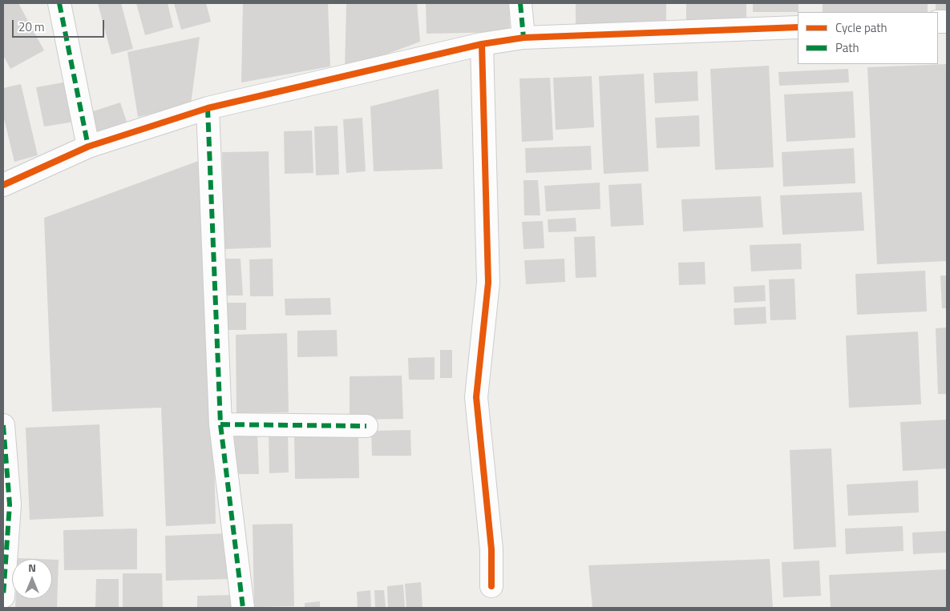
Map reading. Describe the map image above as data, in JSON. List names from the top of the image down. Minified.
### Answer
{"legend":["Cycle path","Path"],"scale_bar":"20 m","north":"top"}
